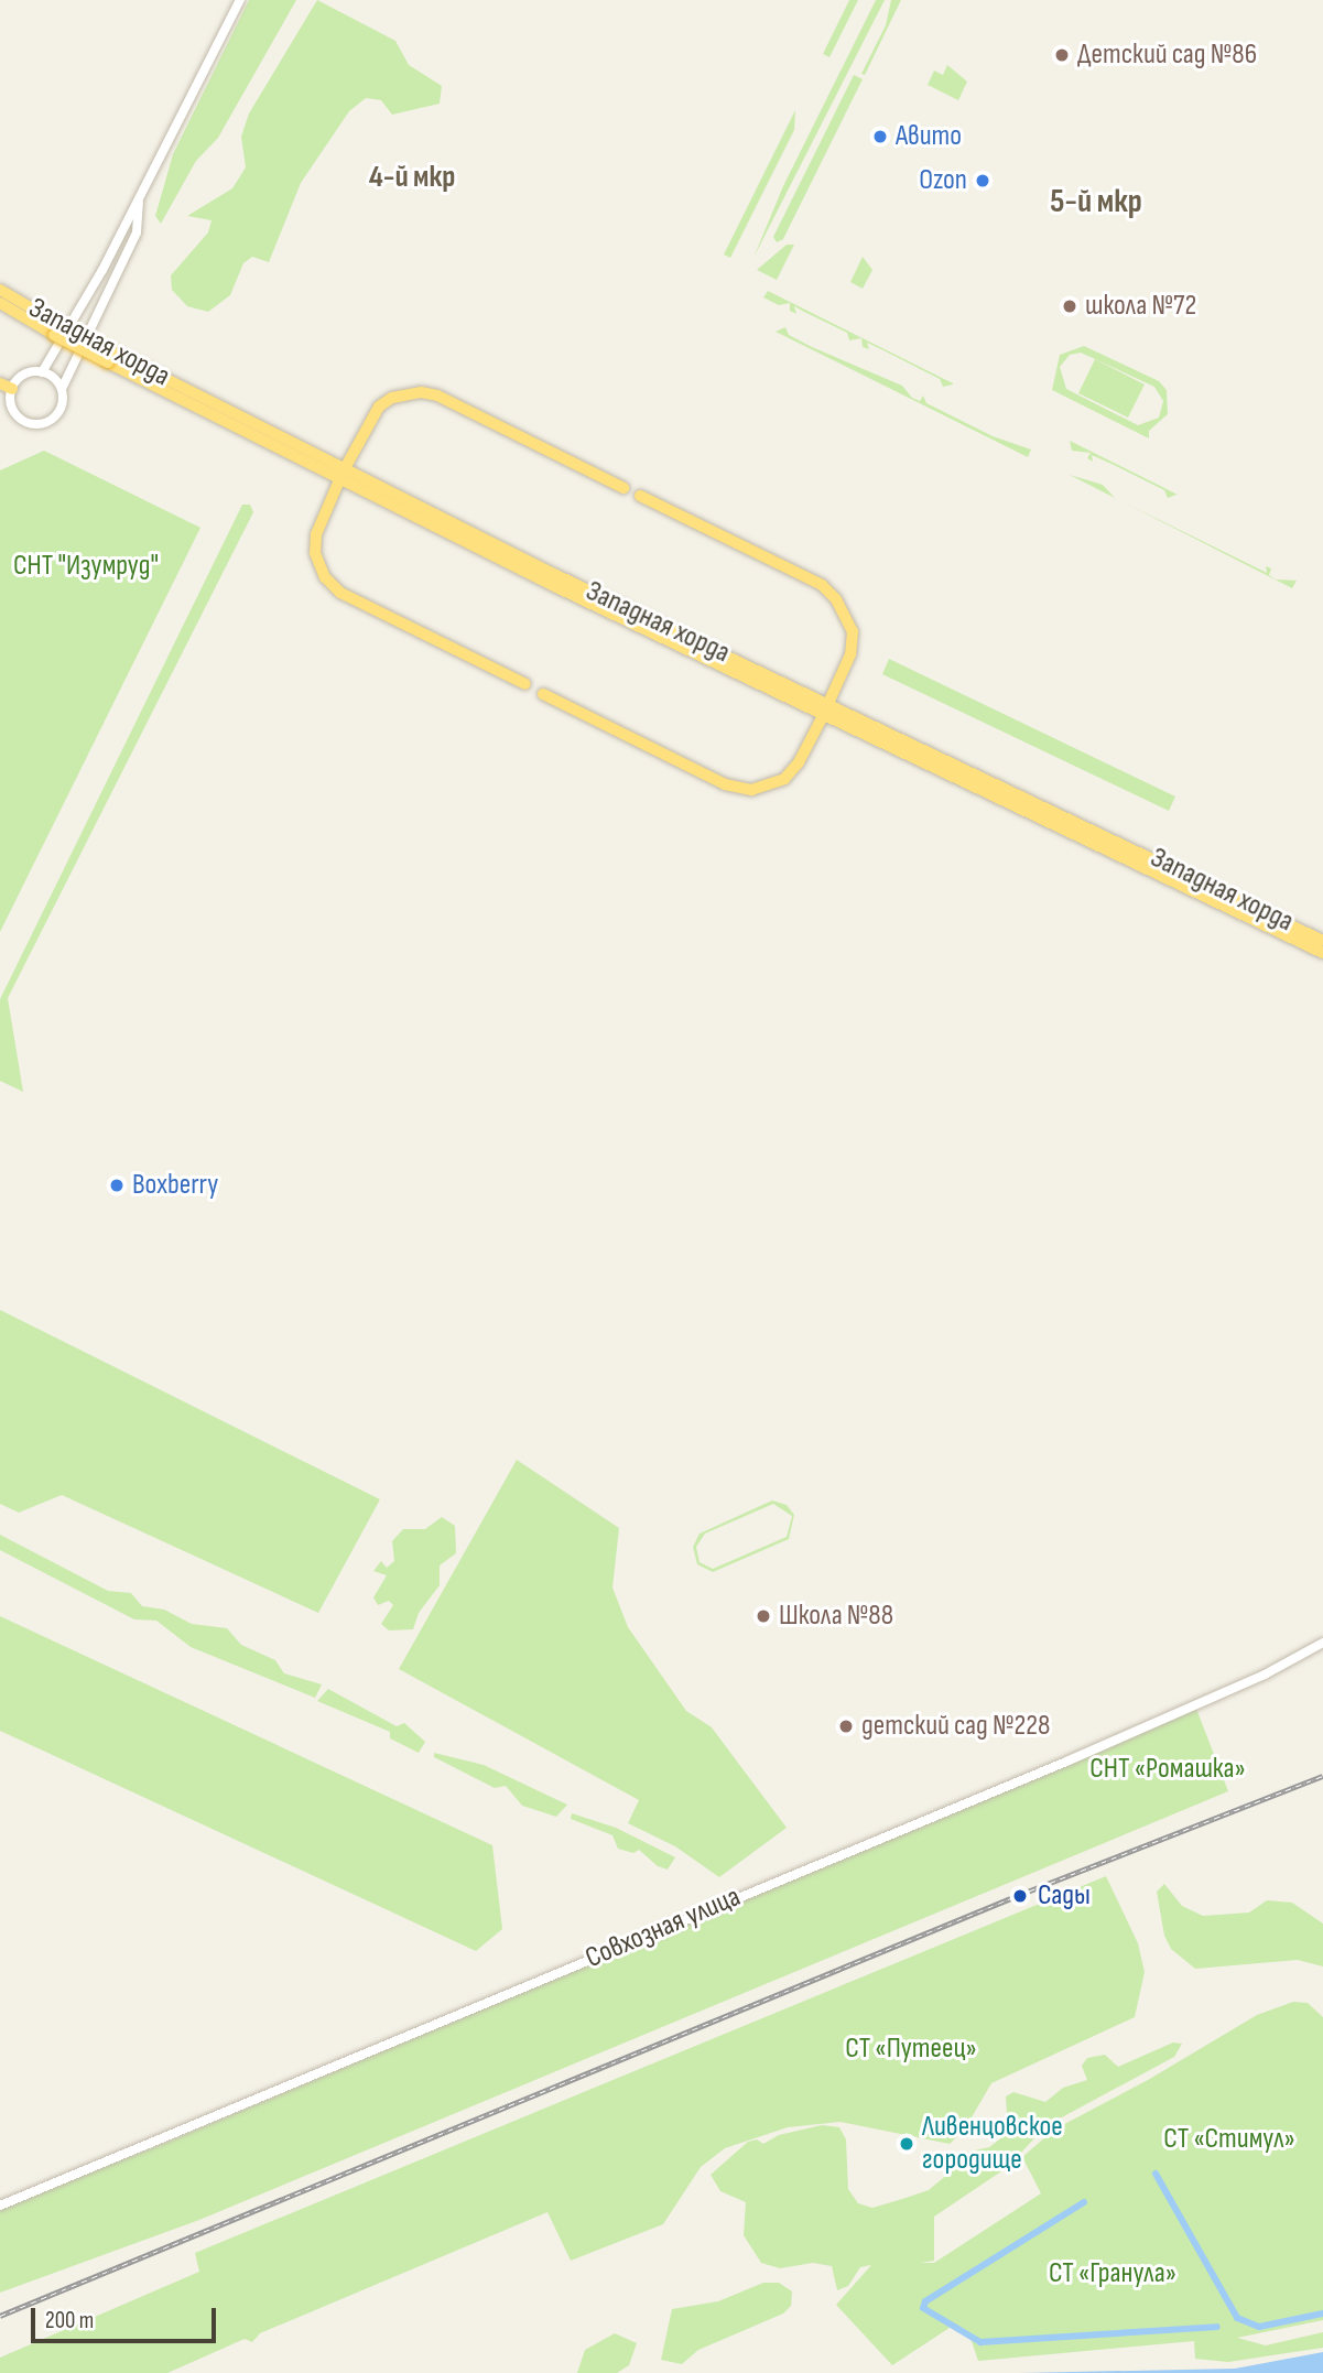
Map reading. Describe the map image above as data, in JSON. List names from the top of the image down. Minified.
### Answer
{"streets":{"highway":["Западная хорда"],"street":["Совхозная улица"]},"districts":["4-й мкр","5-й мкр"],"parks":["СНТ \"Изумруд\"","СНТ «Ромашка»","СТ «Путеец»","СТ «Стимул»","СТ «Гранула»"],"places":["Детский сад №86","Авито","Ozon","школа №72","Boxberry","Школа №88","детский сад №228","Сады","Ливенцовское городище"],"scale_bar":"200 m"}
